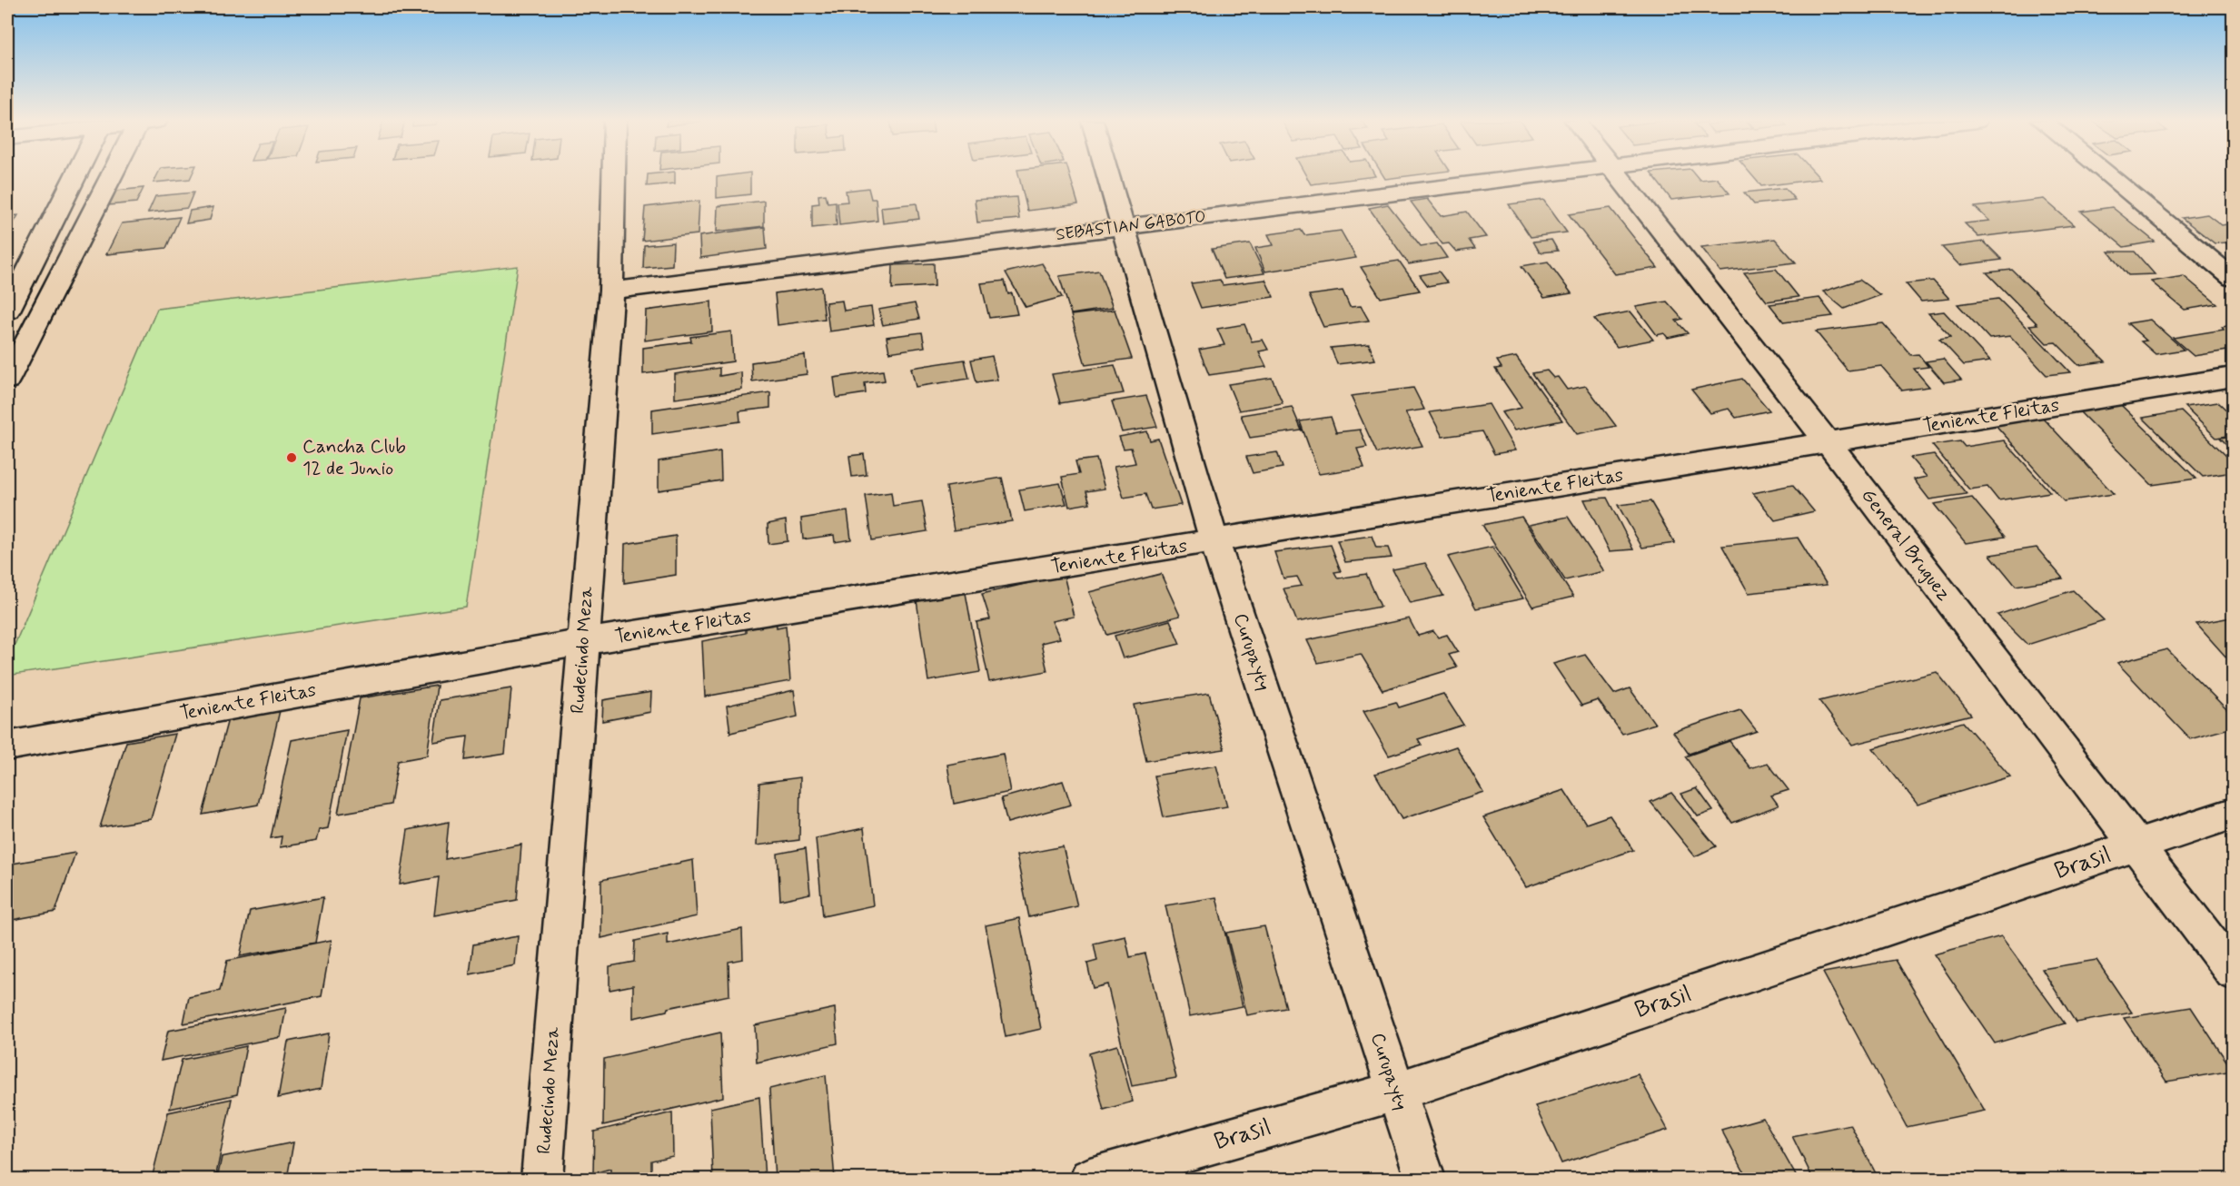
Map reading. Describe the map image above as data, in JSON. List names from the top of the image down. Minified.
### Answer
{"streets":{"street":["SEBASTIAN GABOTO","Teniente Fleitas","General Bruguez","Rudecindo Meza","Curupayty","Brasil"]},"crossings":[["SEBASTIAN GABOTO","Rudecindo Meza"],["SEBASTIAN GABOTO","Curupayty"],["Teniente Fleitas","General Bruguez"],["Teniente Fleitas","Rudecindo Meza"],["Teniente Fleitas","Curupayty"],["General Bruguez","Brasil"],["Curupayty","Brasil"]],"places":["Cancha Club 12 de Junio"]}
